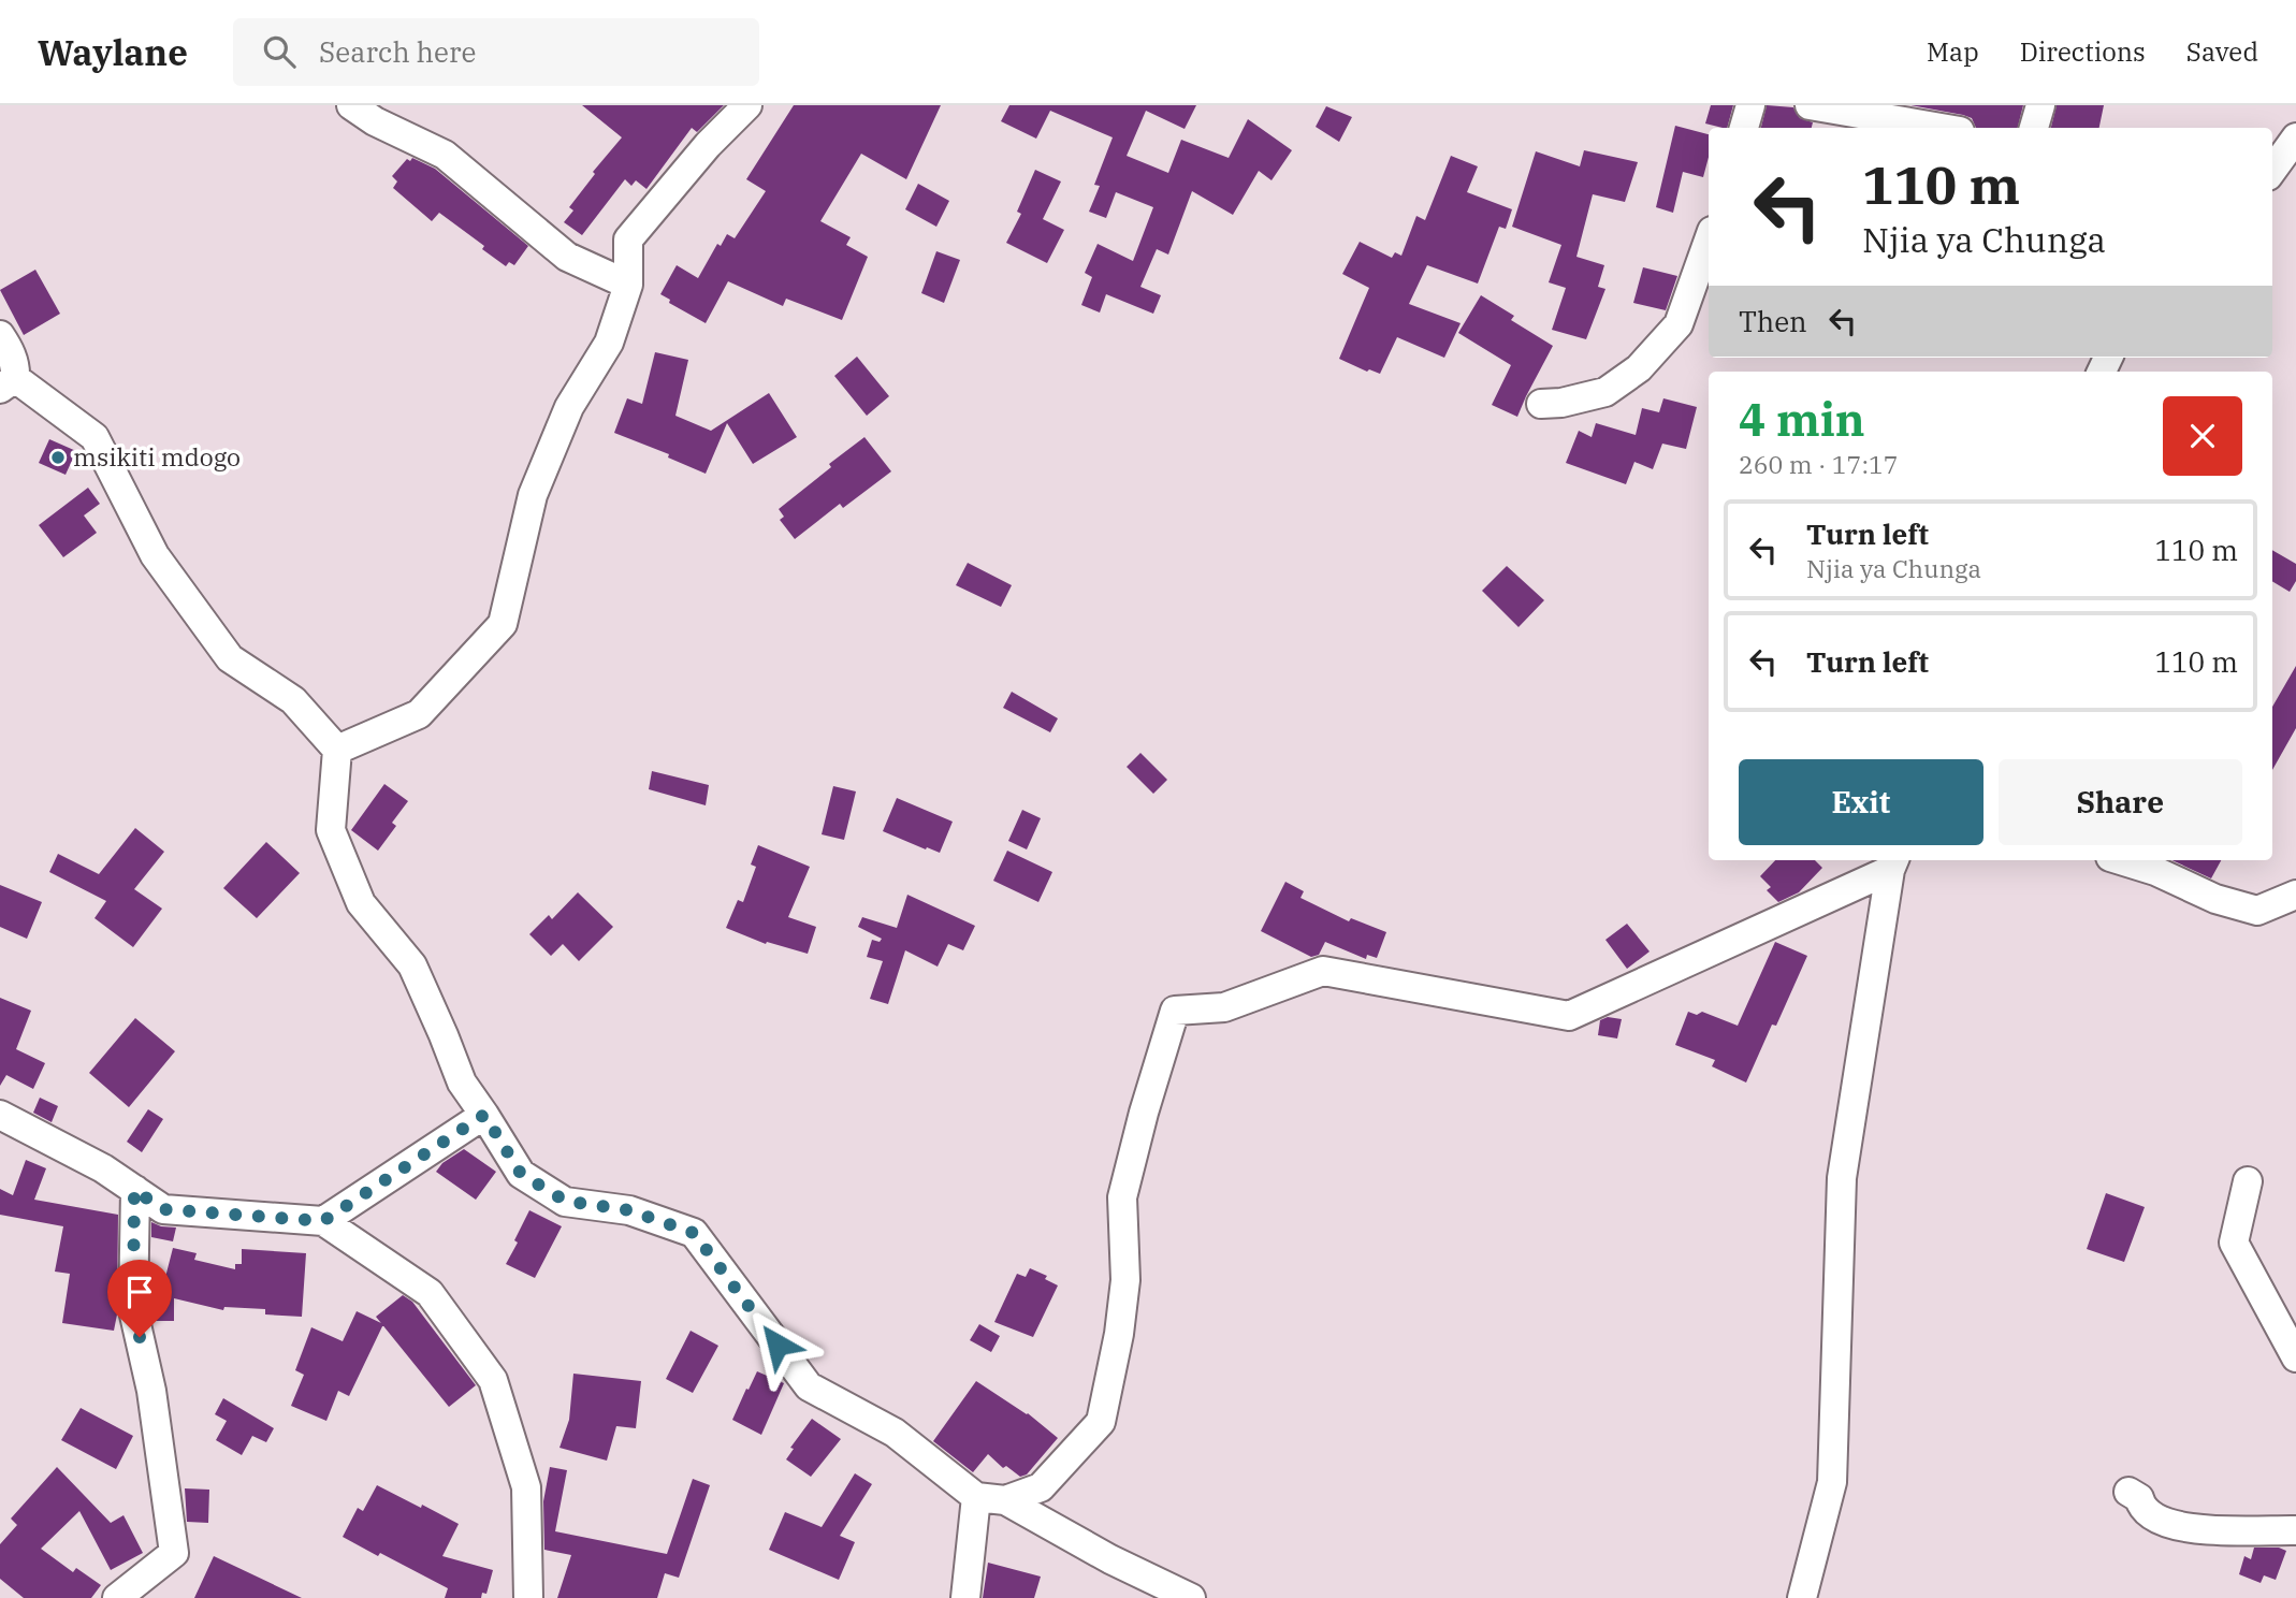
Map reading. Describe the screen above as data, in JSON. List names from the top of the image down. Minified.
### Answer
{"places":["msikiti mdogo"],"page":{"header":"Waylane","search":"Search here","nav":["Map","Directions","Saved"],"turn":["110 m","Njia ya Chunga"],"then":"Then","heading":["4 min","260 m · 17:17"],"list":[{"name":"Turn left","note":"Njia ya Chunga","value":"110 m"},{"name":"Turn left","value":"110 m"}],"buttons":["Exit","Share"]}}
